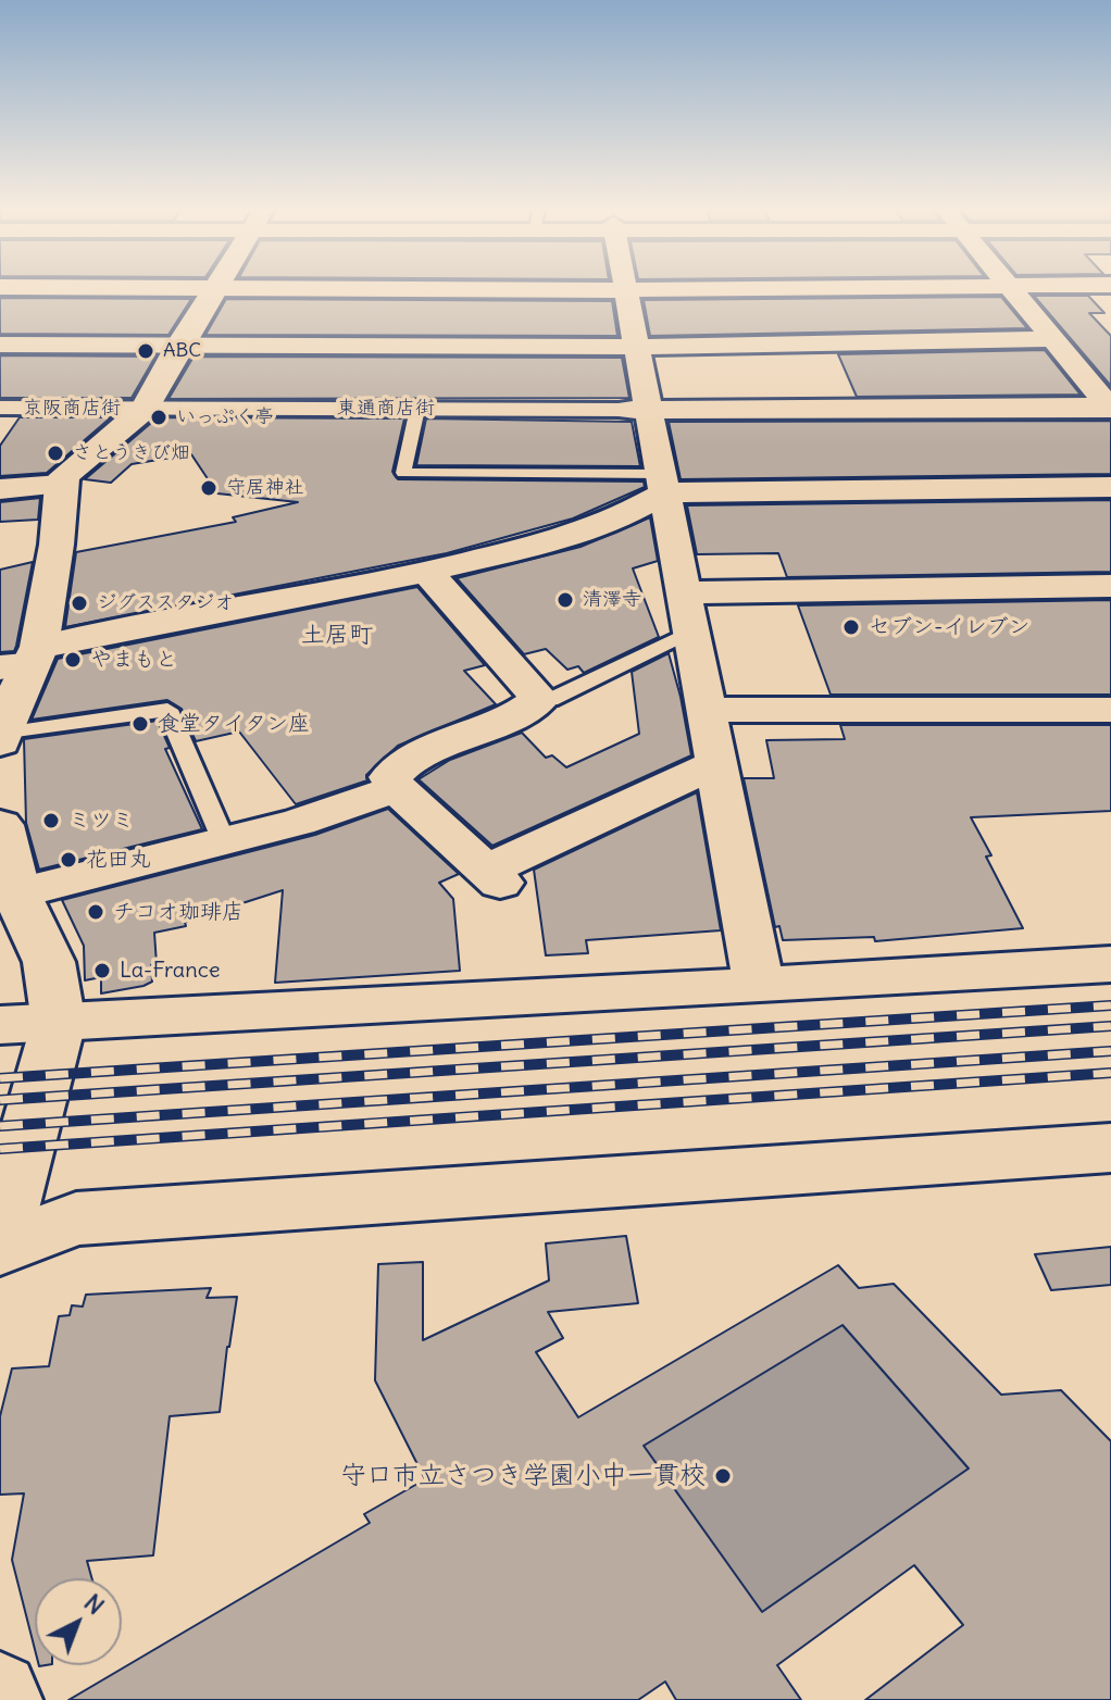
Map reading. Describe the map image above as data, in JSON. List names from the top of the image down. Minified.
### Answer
{"streets":{"street":["京阪商店街","東通商店街"]},"crossings":[["京阪商店街","東通商店街"]],"districts":["土居町"],"places":["ABC","いっぷく亭","さとうきび畑","守居神社","清澤寺","ジグススタジオ","セブン-イレブン","やまもと","食堂タイタン座","ミツミ","花田丸","チコオ珈琲店","La-France","守口市立さつき学園小中一貫校"],"north":"top right"}
